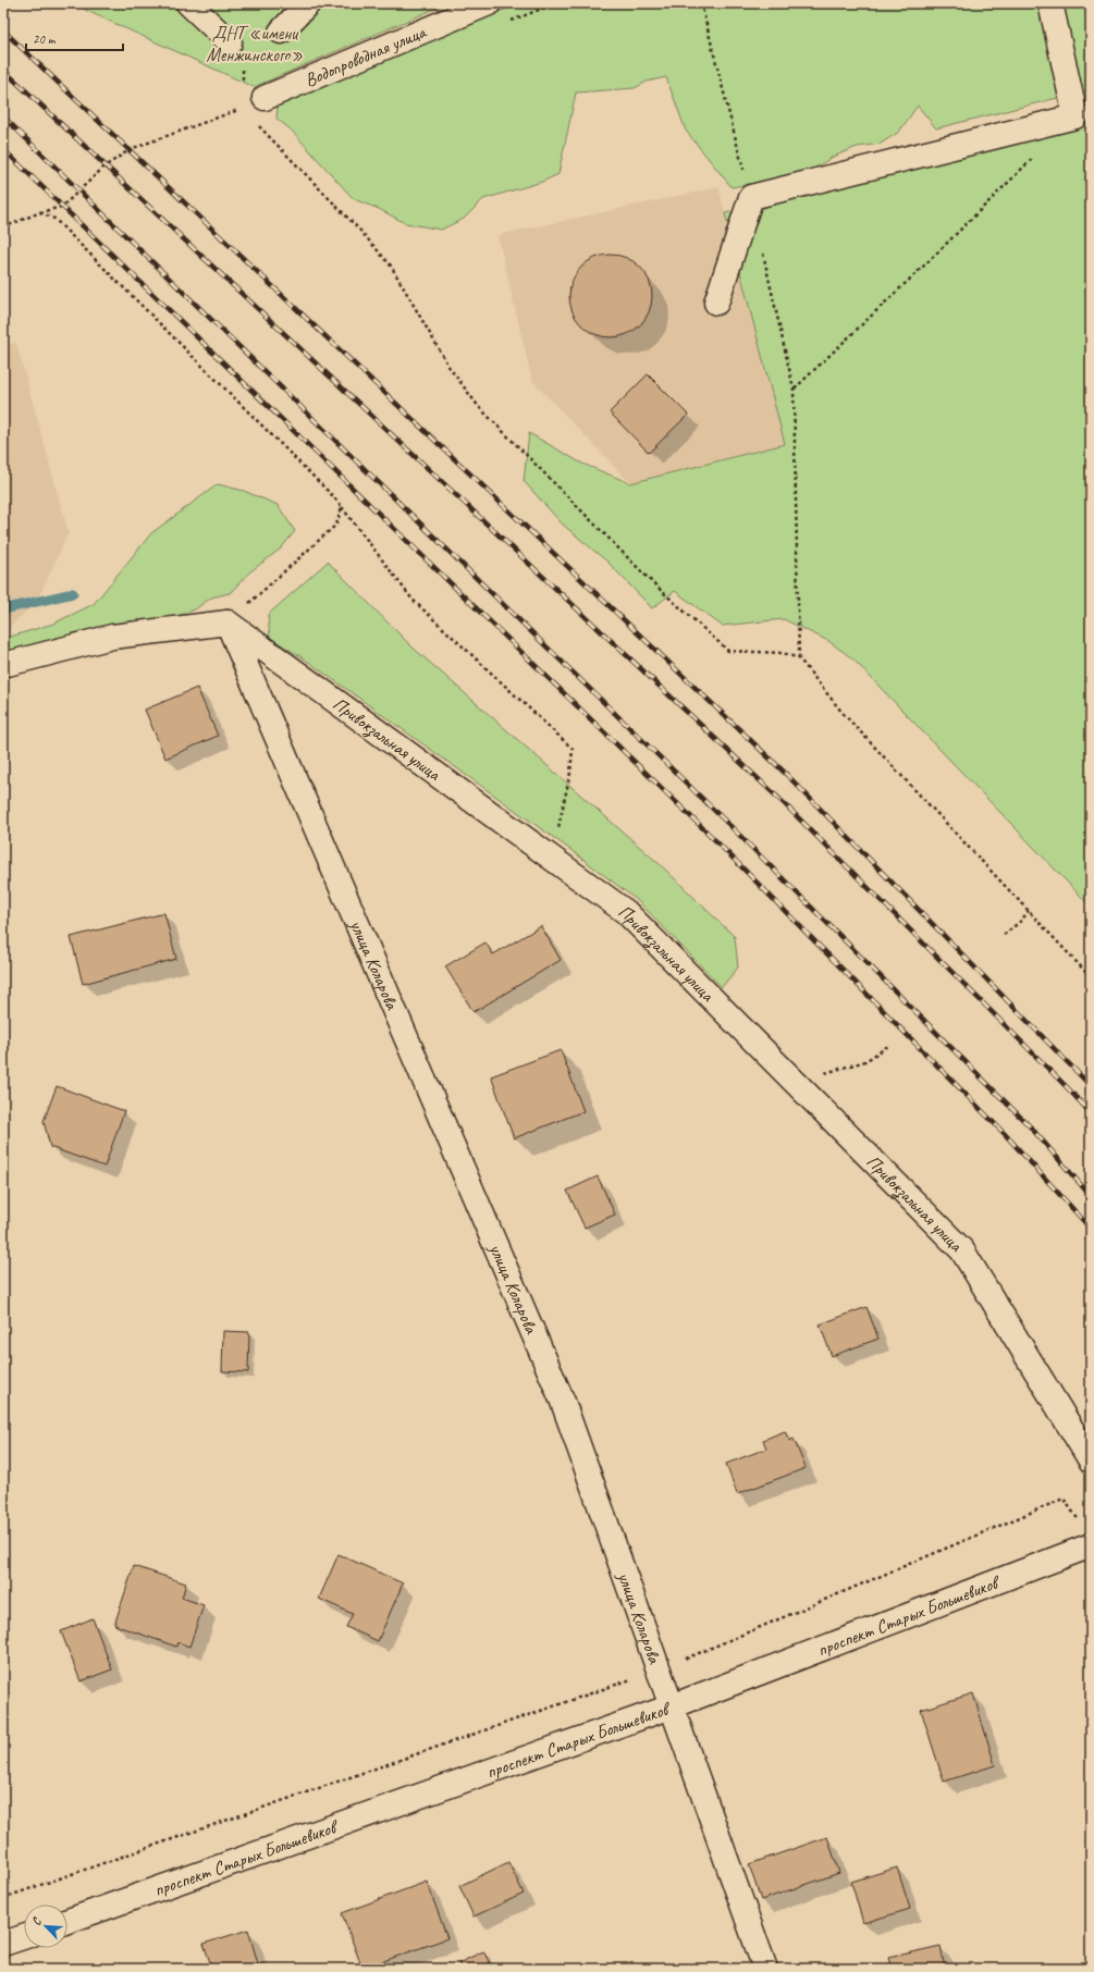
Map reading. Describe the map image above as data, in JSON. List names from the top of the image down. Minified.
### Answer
{"streets":{"street":["Водопроводная улица","Привокзальная улица","улица Коларова","проспект Старых Большевиков"]},"crossings":[["Привокзальная улица","улица Коларова"],["улица Коларова","проспект Старых Большевиков"]],"parks":["ДНТ «имени Менжинского»"],"scale_bar":"20 m","north":"top left"}
